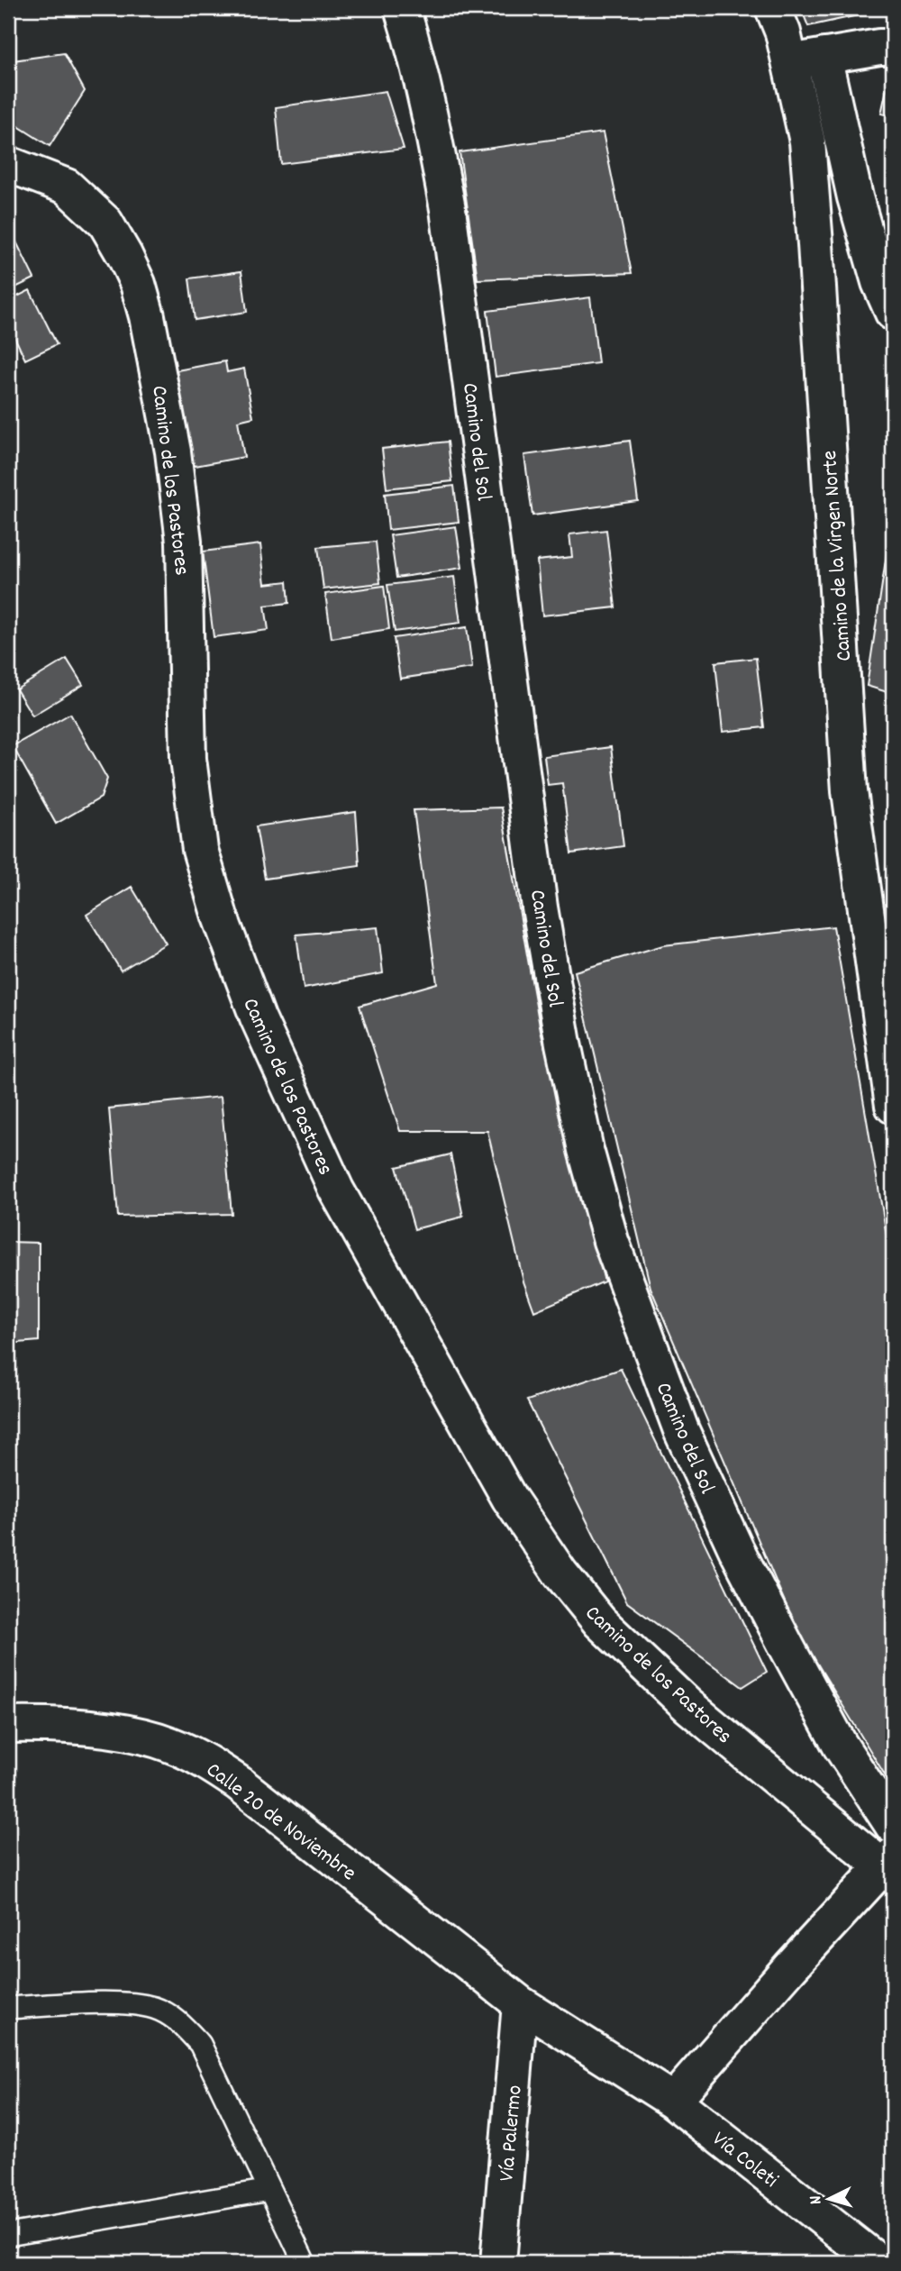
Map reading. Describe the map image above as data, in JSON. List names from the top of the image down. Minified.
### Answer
{"streets":{"street":["Camino del Sol","Camino de los Pastores","Camino de la Virgen Norte","Calle 20 de Noviembre","Vía Palermo","Vía Coleti"]},"crossings":[["Calle 20 de Noviembre","Vía Palermo"],["Calle 20 de Noviembre","Vía Coleti"]],"north":"left"}
